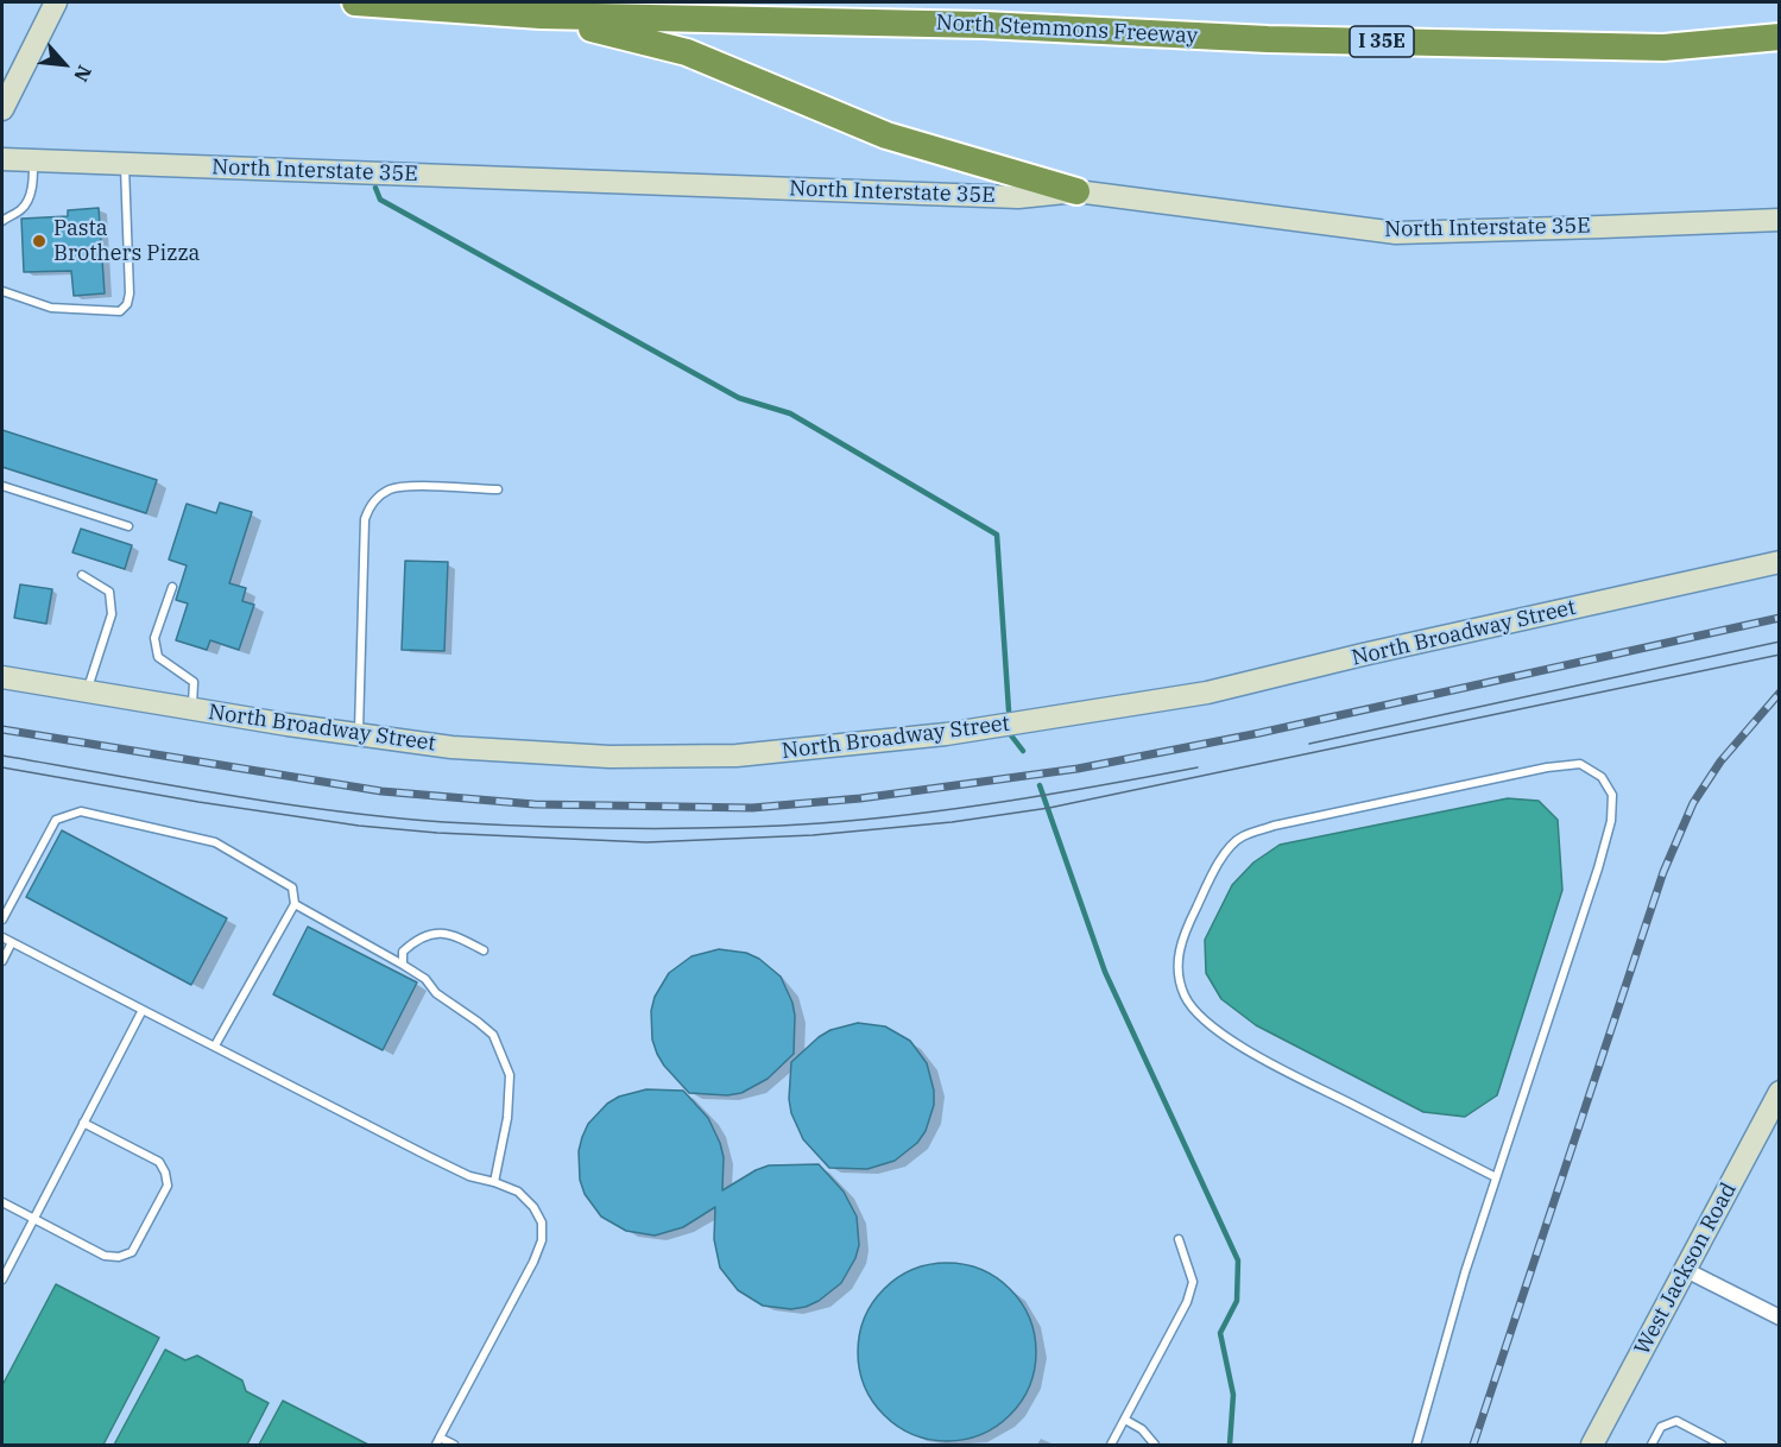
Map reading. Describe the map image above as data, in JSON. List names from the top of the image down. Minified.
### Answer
{"streets":{"highway":["North Stemmons Freeway","I 35E"],"street":["North Interstate 35E","North Broadway Street","West Jackson Road"]},"places":["Pasta Brothers Pizza"],"north":"bottom right"}
